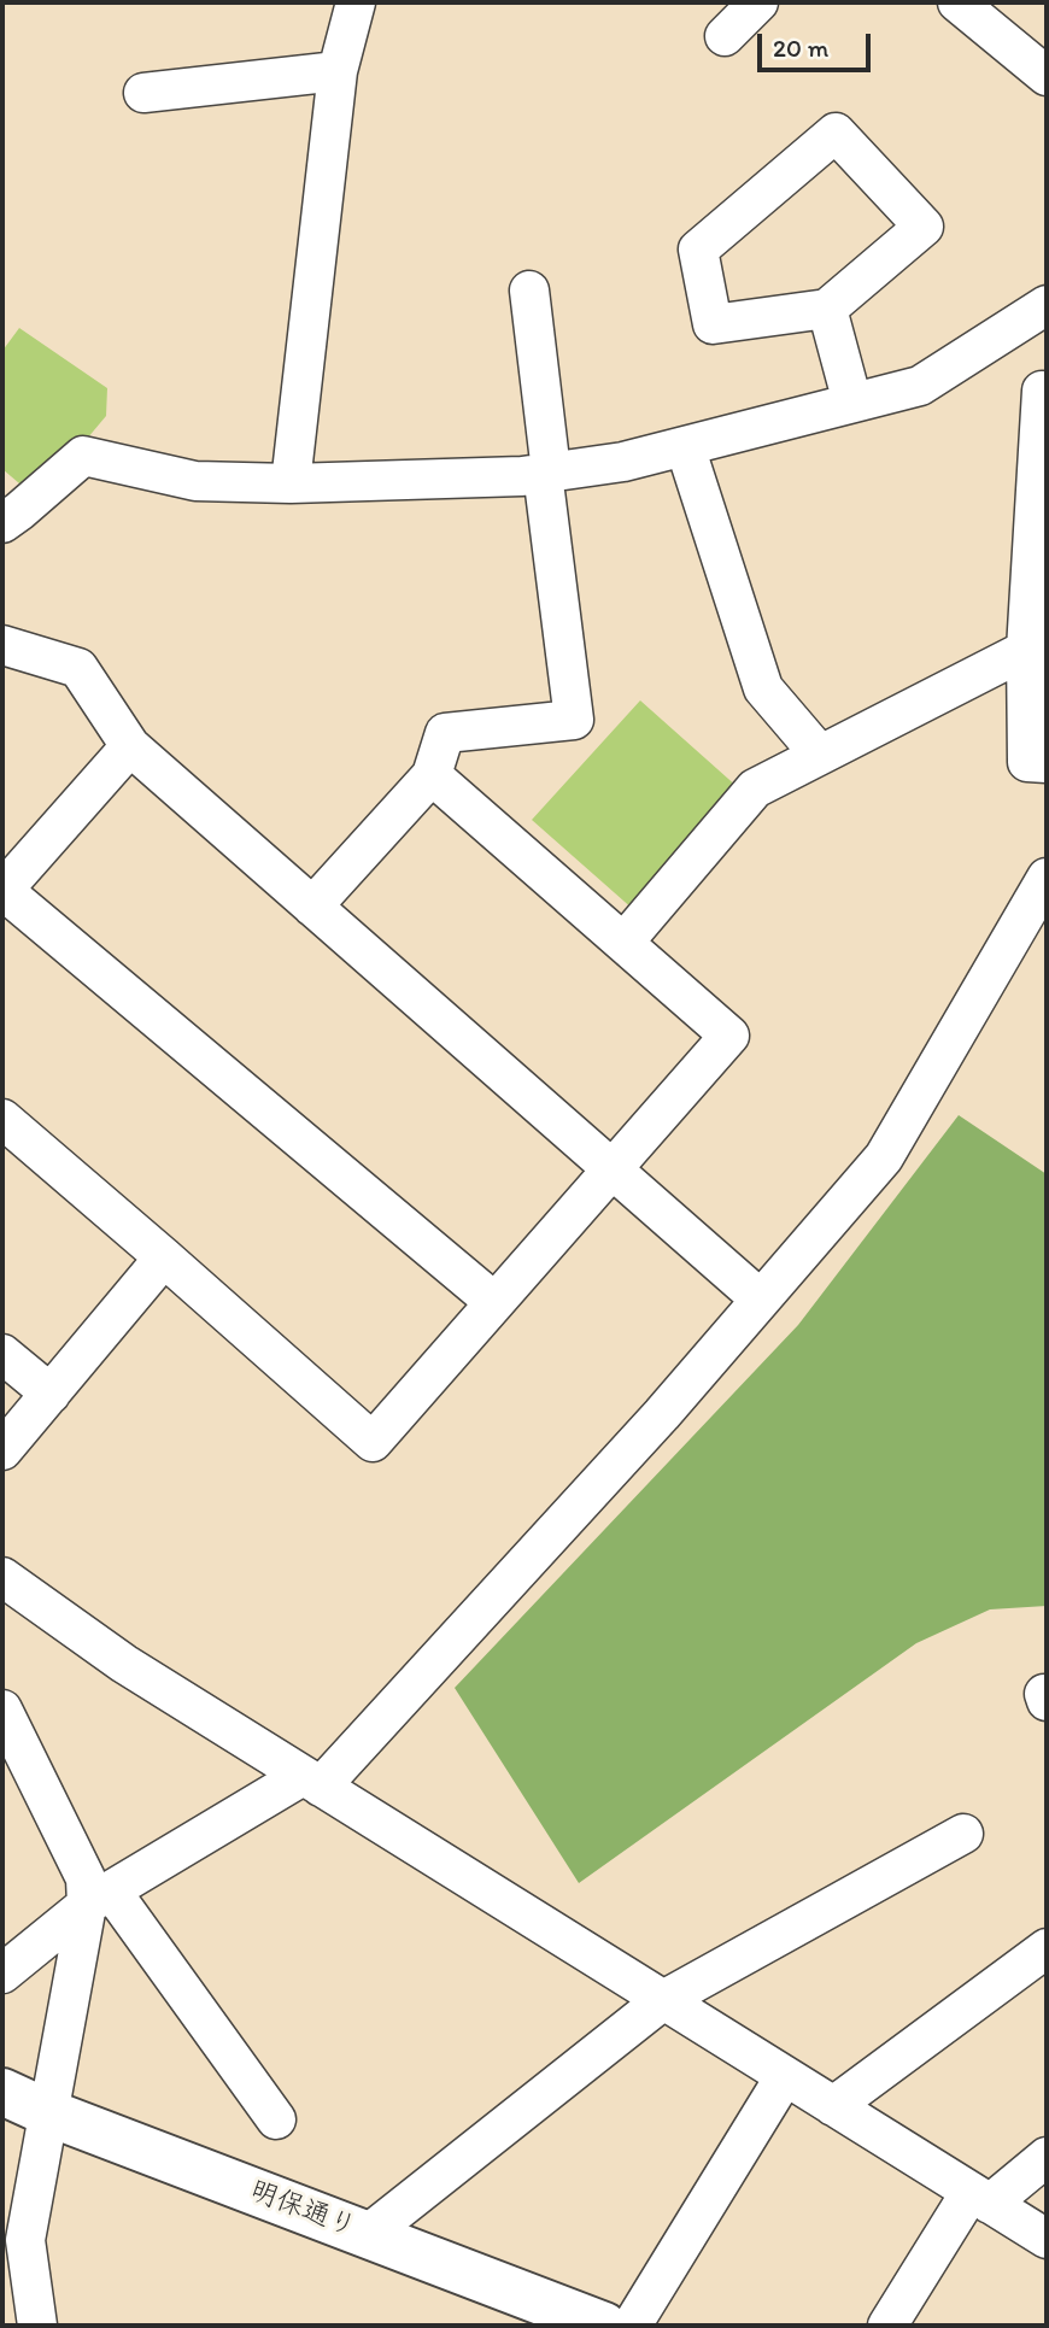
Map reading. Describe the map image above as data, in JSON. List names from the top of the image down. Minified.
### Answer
{"streets":{"street":["明保通り"]},"scale_bar":"20 m"}
